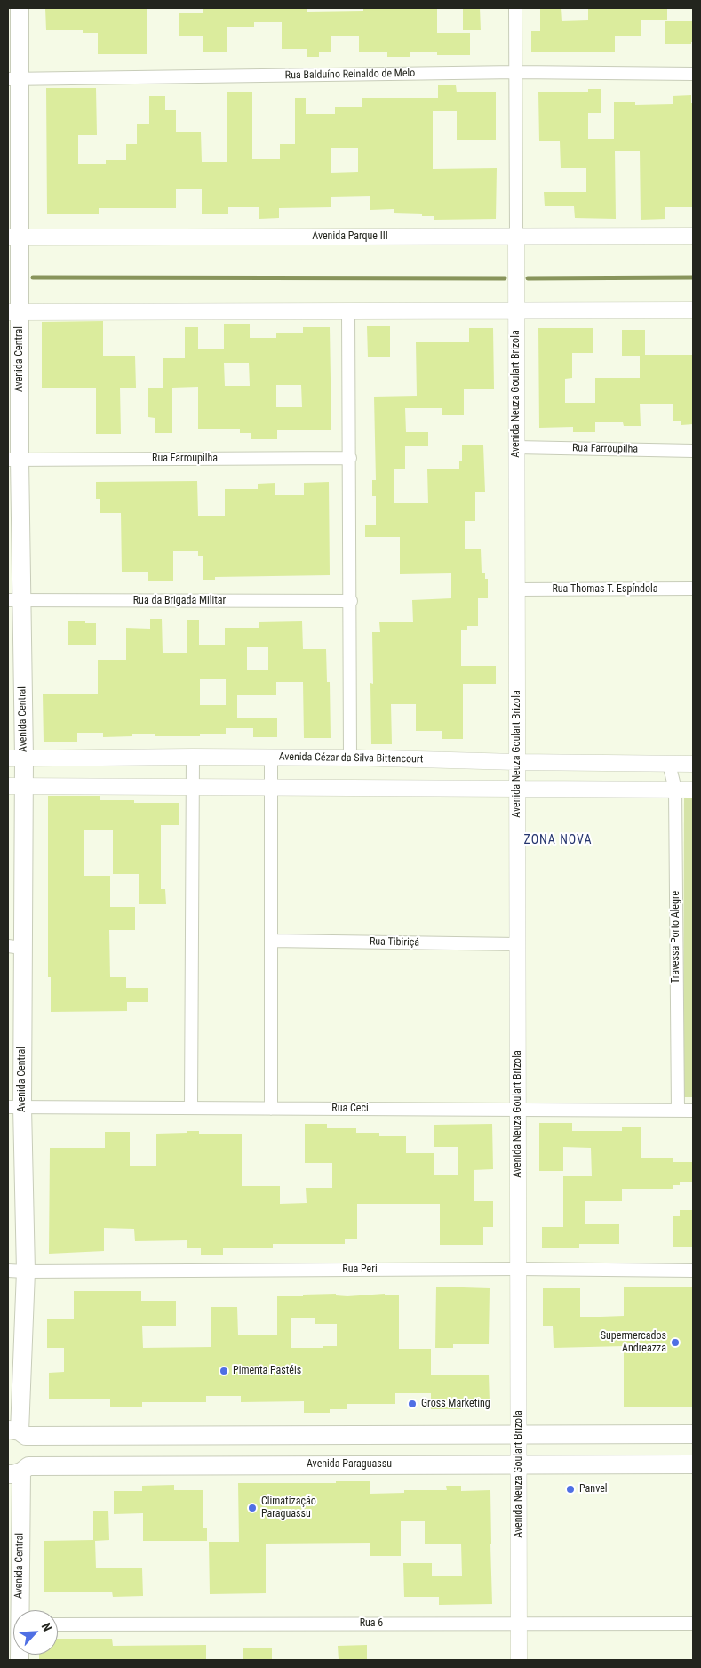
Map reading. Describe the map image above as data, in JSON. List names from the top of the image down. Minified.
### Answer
{"streets":{"main road":["Avenida Central","Avenida Paraguassu"],"street":["Rua Balduíno Reinaldo de Melo","Avenida Parque III","Avenida Neuza Goulart Brizola","Rua Farroupilha","Rua Thomas T. Espíndola","Rua da Brigada Militar","Avenida Cézar da Silva Bittencourt","Travessa Porto Alegre","Rua Tibiriçá","Rua Ceci","Rua Peri","Rua 6"]},"crossings":[["Rua Balduíno Reinaldo de Melo","Avenida Central"],["Rua Balduíno Reinaldo de Melo","Avenida Neuza Goulart Brizola"],["Avenida Parque III","Avenida Central"],["Avenida Parque III","Avenida Neuza Goulart Brizola"],["Avenida Central","Rua Farroupilha"],["Avenida Central","Rua da Brigada Militar"],["Avenida Central","Avenida Cézar da Silva Bittencourt"],["Avenida Central","Rua Ceci"],["Avenida Central","Rua Peri"],["Avenida Central","Avenida Paraguassu"],["Avenida Neuza Goulart Brizola","Rua Farroupilha"],["Avenida Neuza Goulart Brizola","Rua Thomas T. Espíndola"],["Avenida Neuza Goulart Brizola","Avenida Cézar da Silva Bittencourt"],["Avenida Neuza Goulart Brizola","Rua Tibiriçá"],["Avenida Neuza Goulart Brizola","Rua Ceci"],["Avenida Neuza Goulart Brizola","Rua Peri"],["Avenida Neuza Goulart Brizola","Avenida Paraguassu"],["Avenida Neuza Goulart Brizola","Rua 6"],["Avenida Cézar da Silva Bittencourt","Travessa Porto Alegre"],["Travessa Porto Alegre","Rua Ceci"]],"districts":["ZONA NOVA"],"places":["Supermercados Andreazza","Pimenta Pastéis","Gross Marketing","Panvel","Climatização Paraguassu"],"north":"top right"}
